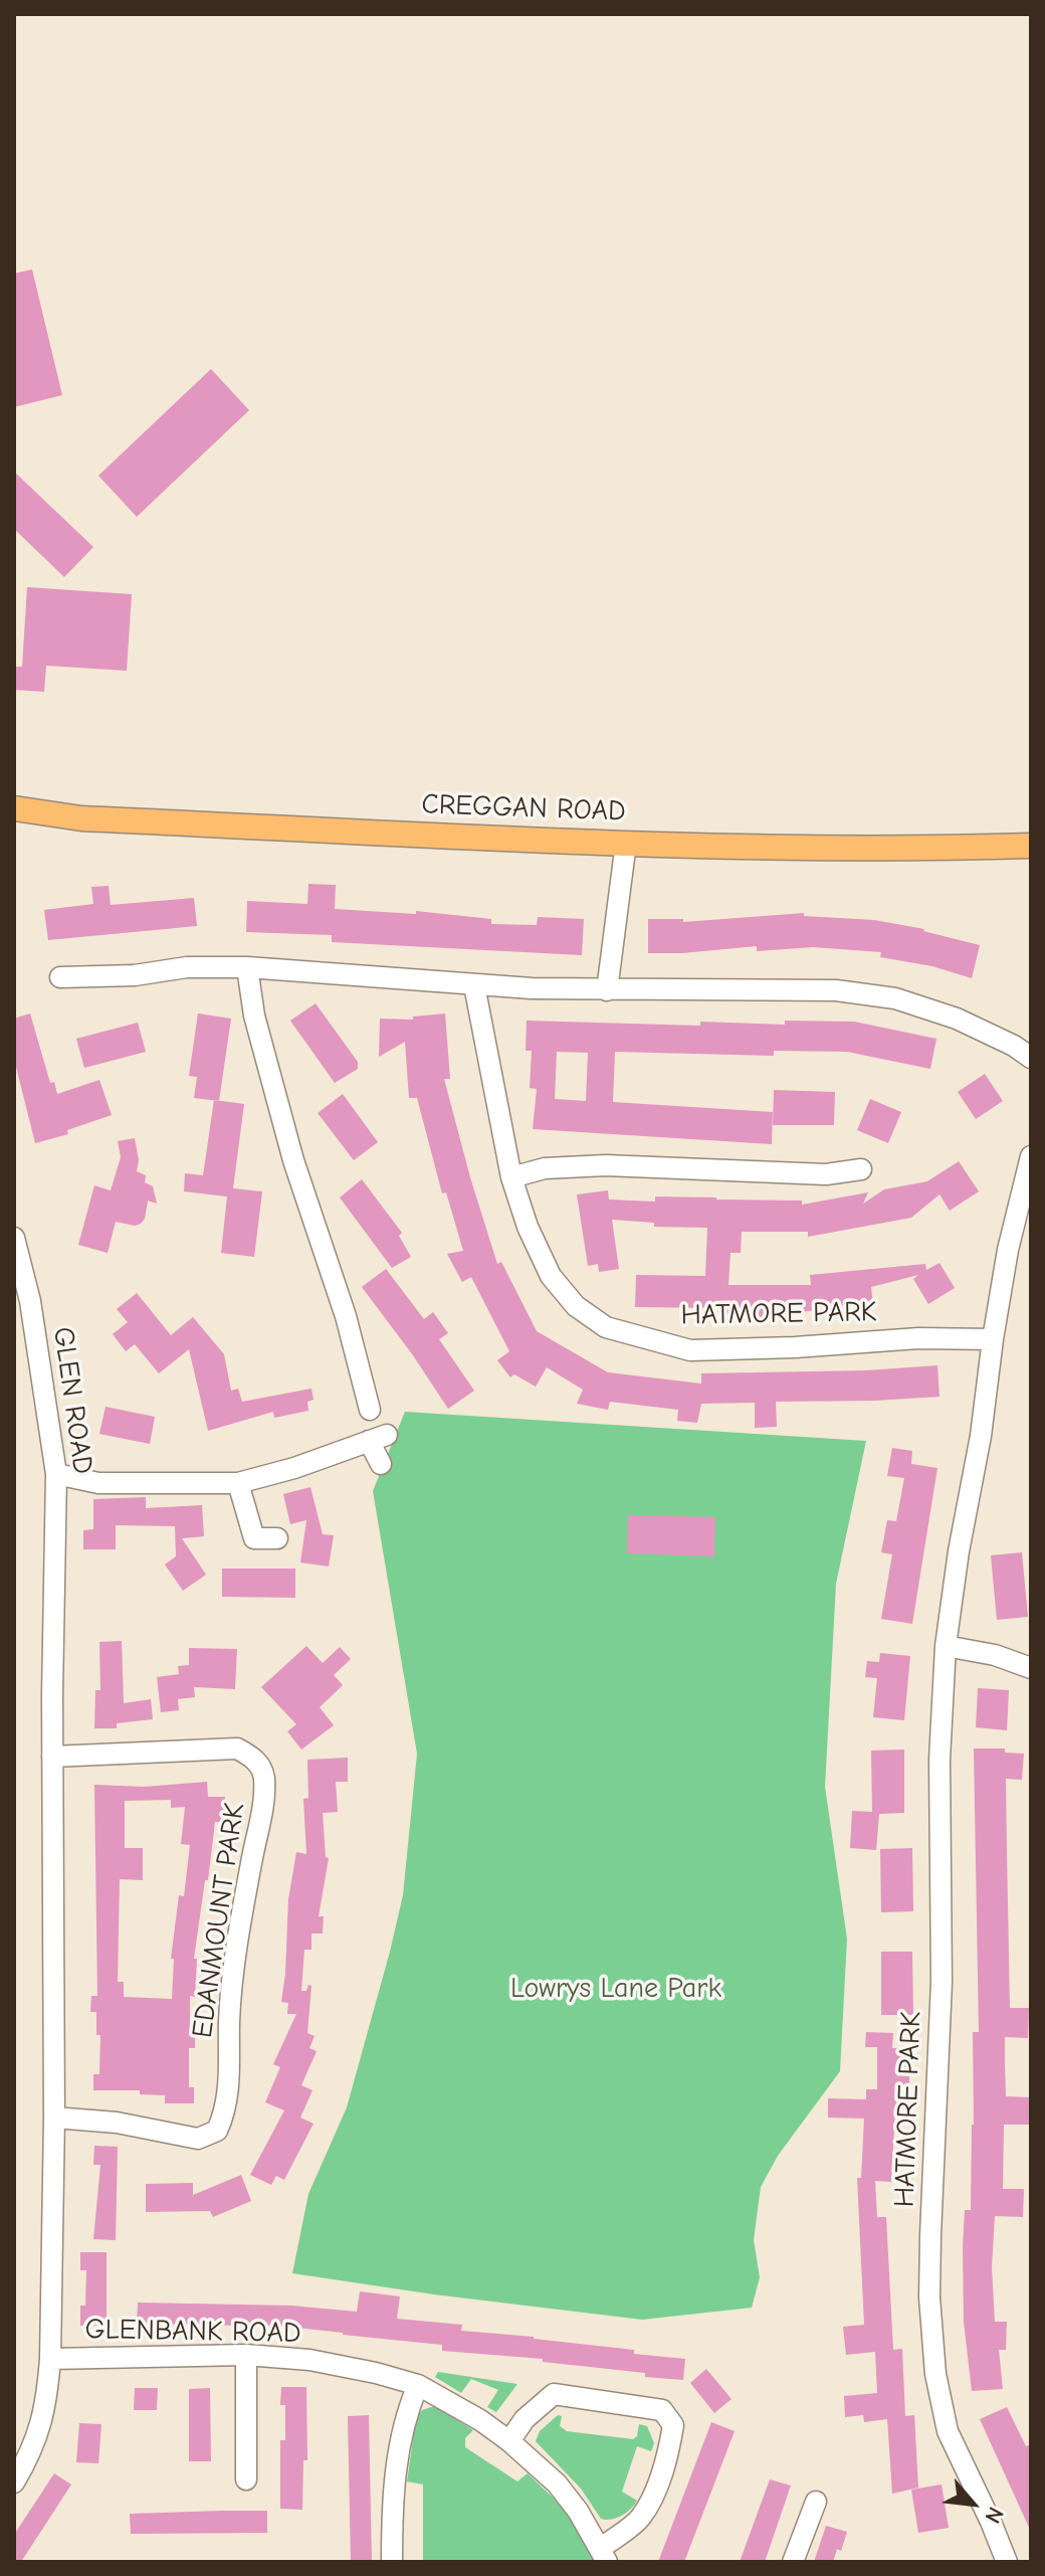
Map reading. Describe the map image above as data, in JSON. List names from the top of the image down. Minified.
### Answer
{"streets":{"main road":["CREGGAN ROAD"],"street":["HATMORE PARK","GLEN ROAD","EDANMOUNT PARK","GLENBANK ROAD"]},"crossings":[["GLEN ROAD","EDANMOUNT PARK"],["GLEN ROAD","GLENBANK ROAD"]],"parks":["Lowrys Lane Park"],"north":"bottom right"}
